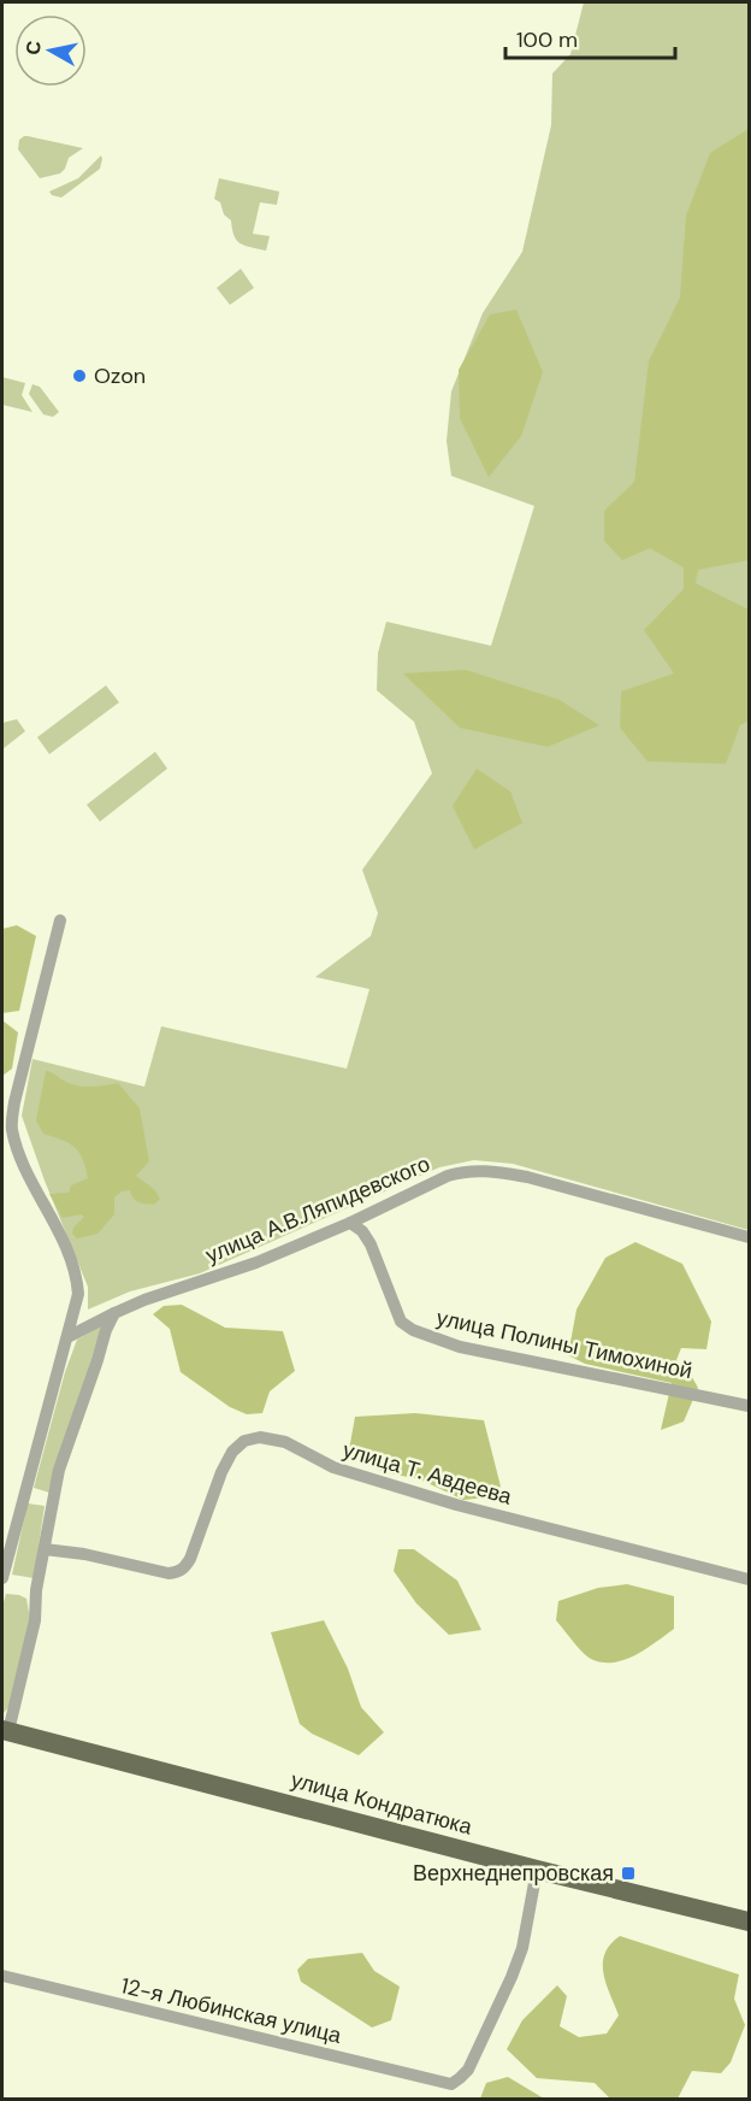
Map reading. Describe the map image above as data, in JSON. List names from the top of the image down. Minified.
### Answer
{"streets":{"main road":["улица Кондратюка"],"street":["улица А.В.Ляпидевского","улица Полины Тимохиной","улица Т. Авдеева","12-я Любинская улица"]},"crossings":[["улица А.В.Ляпидевского","улица Полины Тимохиной"],["улица Кондратюка","12-я Любинская улица"]],"places":{"other":["Ozon"],"transit":["Верхнеднепровская"]},"scale_bar":"100 m","north":"left"}
